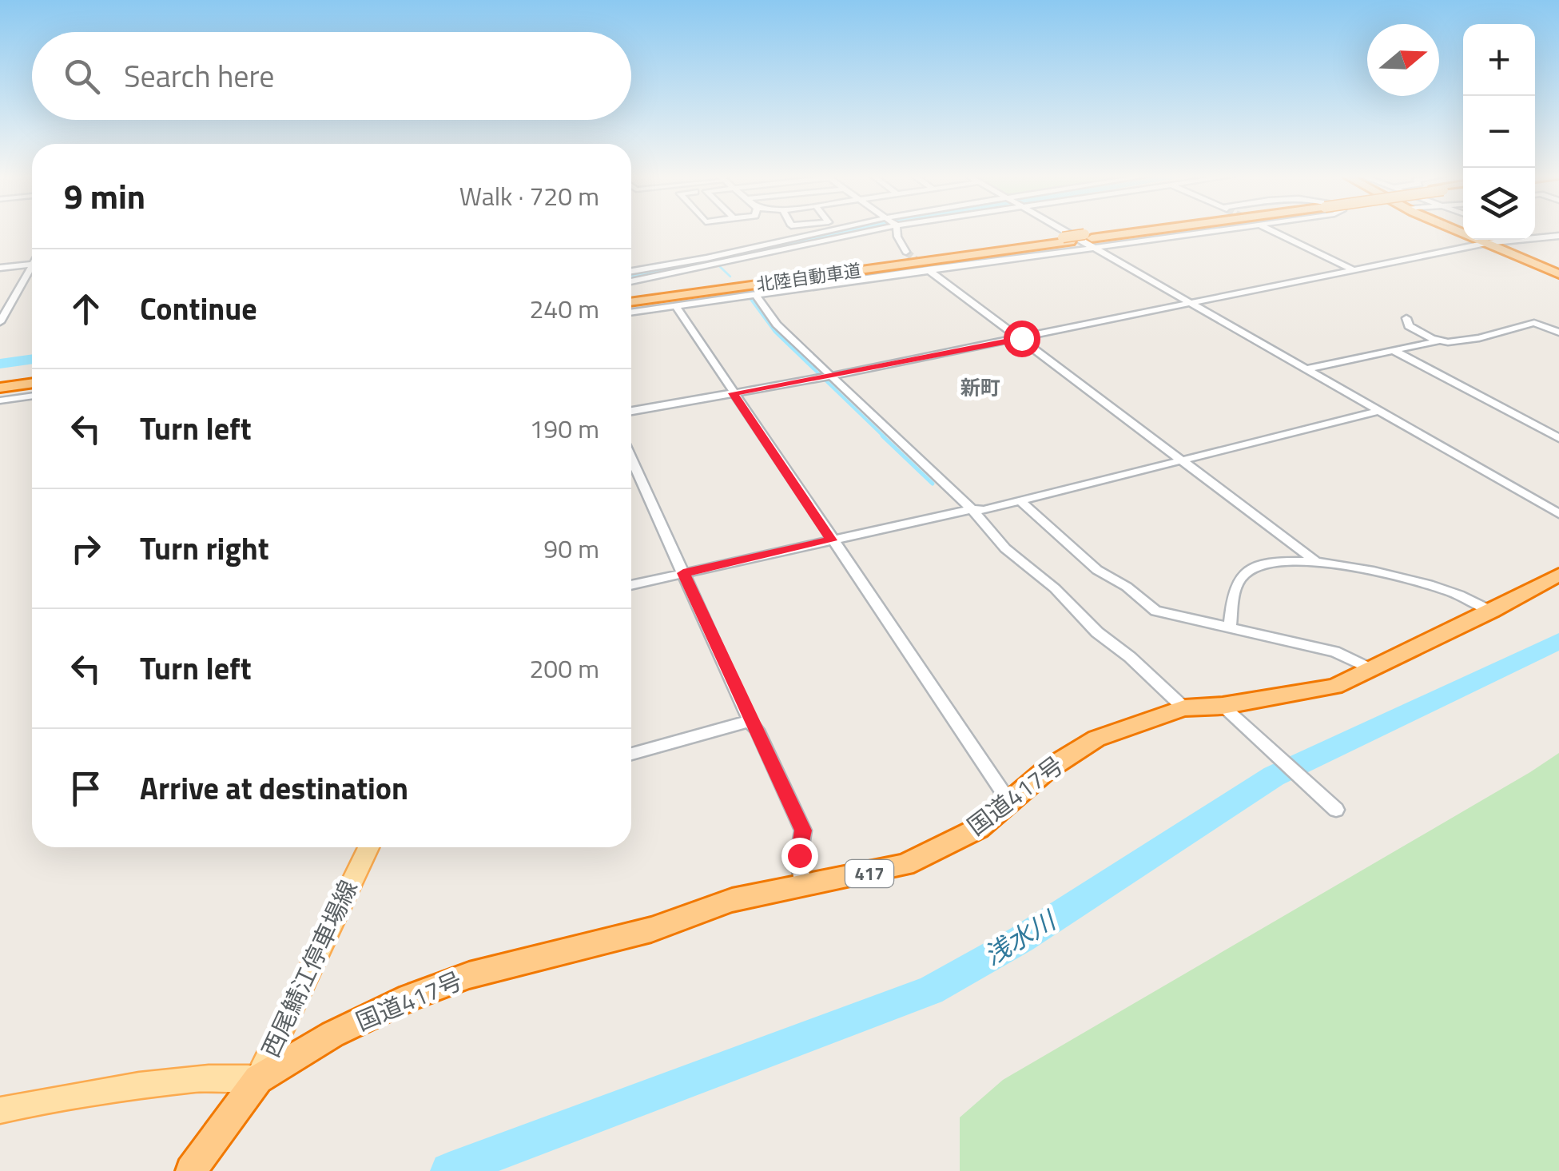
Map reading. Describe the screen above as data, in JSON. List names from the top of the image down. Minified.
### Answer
{"streets":{"highway":["北陸自動車道","国道417号","417"],"main road":["西尾鯖江停車場線"]},"crossings":[["国道417号","西尾鯖江停車場線"]],"districts":["新町"],"water":["浅水川"],"north":"right","page":{"map_buttons":["+","−"],"search":"Search here","heading":["9 min","Walk · 720 m"],"list":[["Continue","240 m"],["Turn left","190 m"],["Turn right","90 m"],["Turn left","200 m"],"Arrive at destination"]}}
